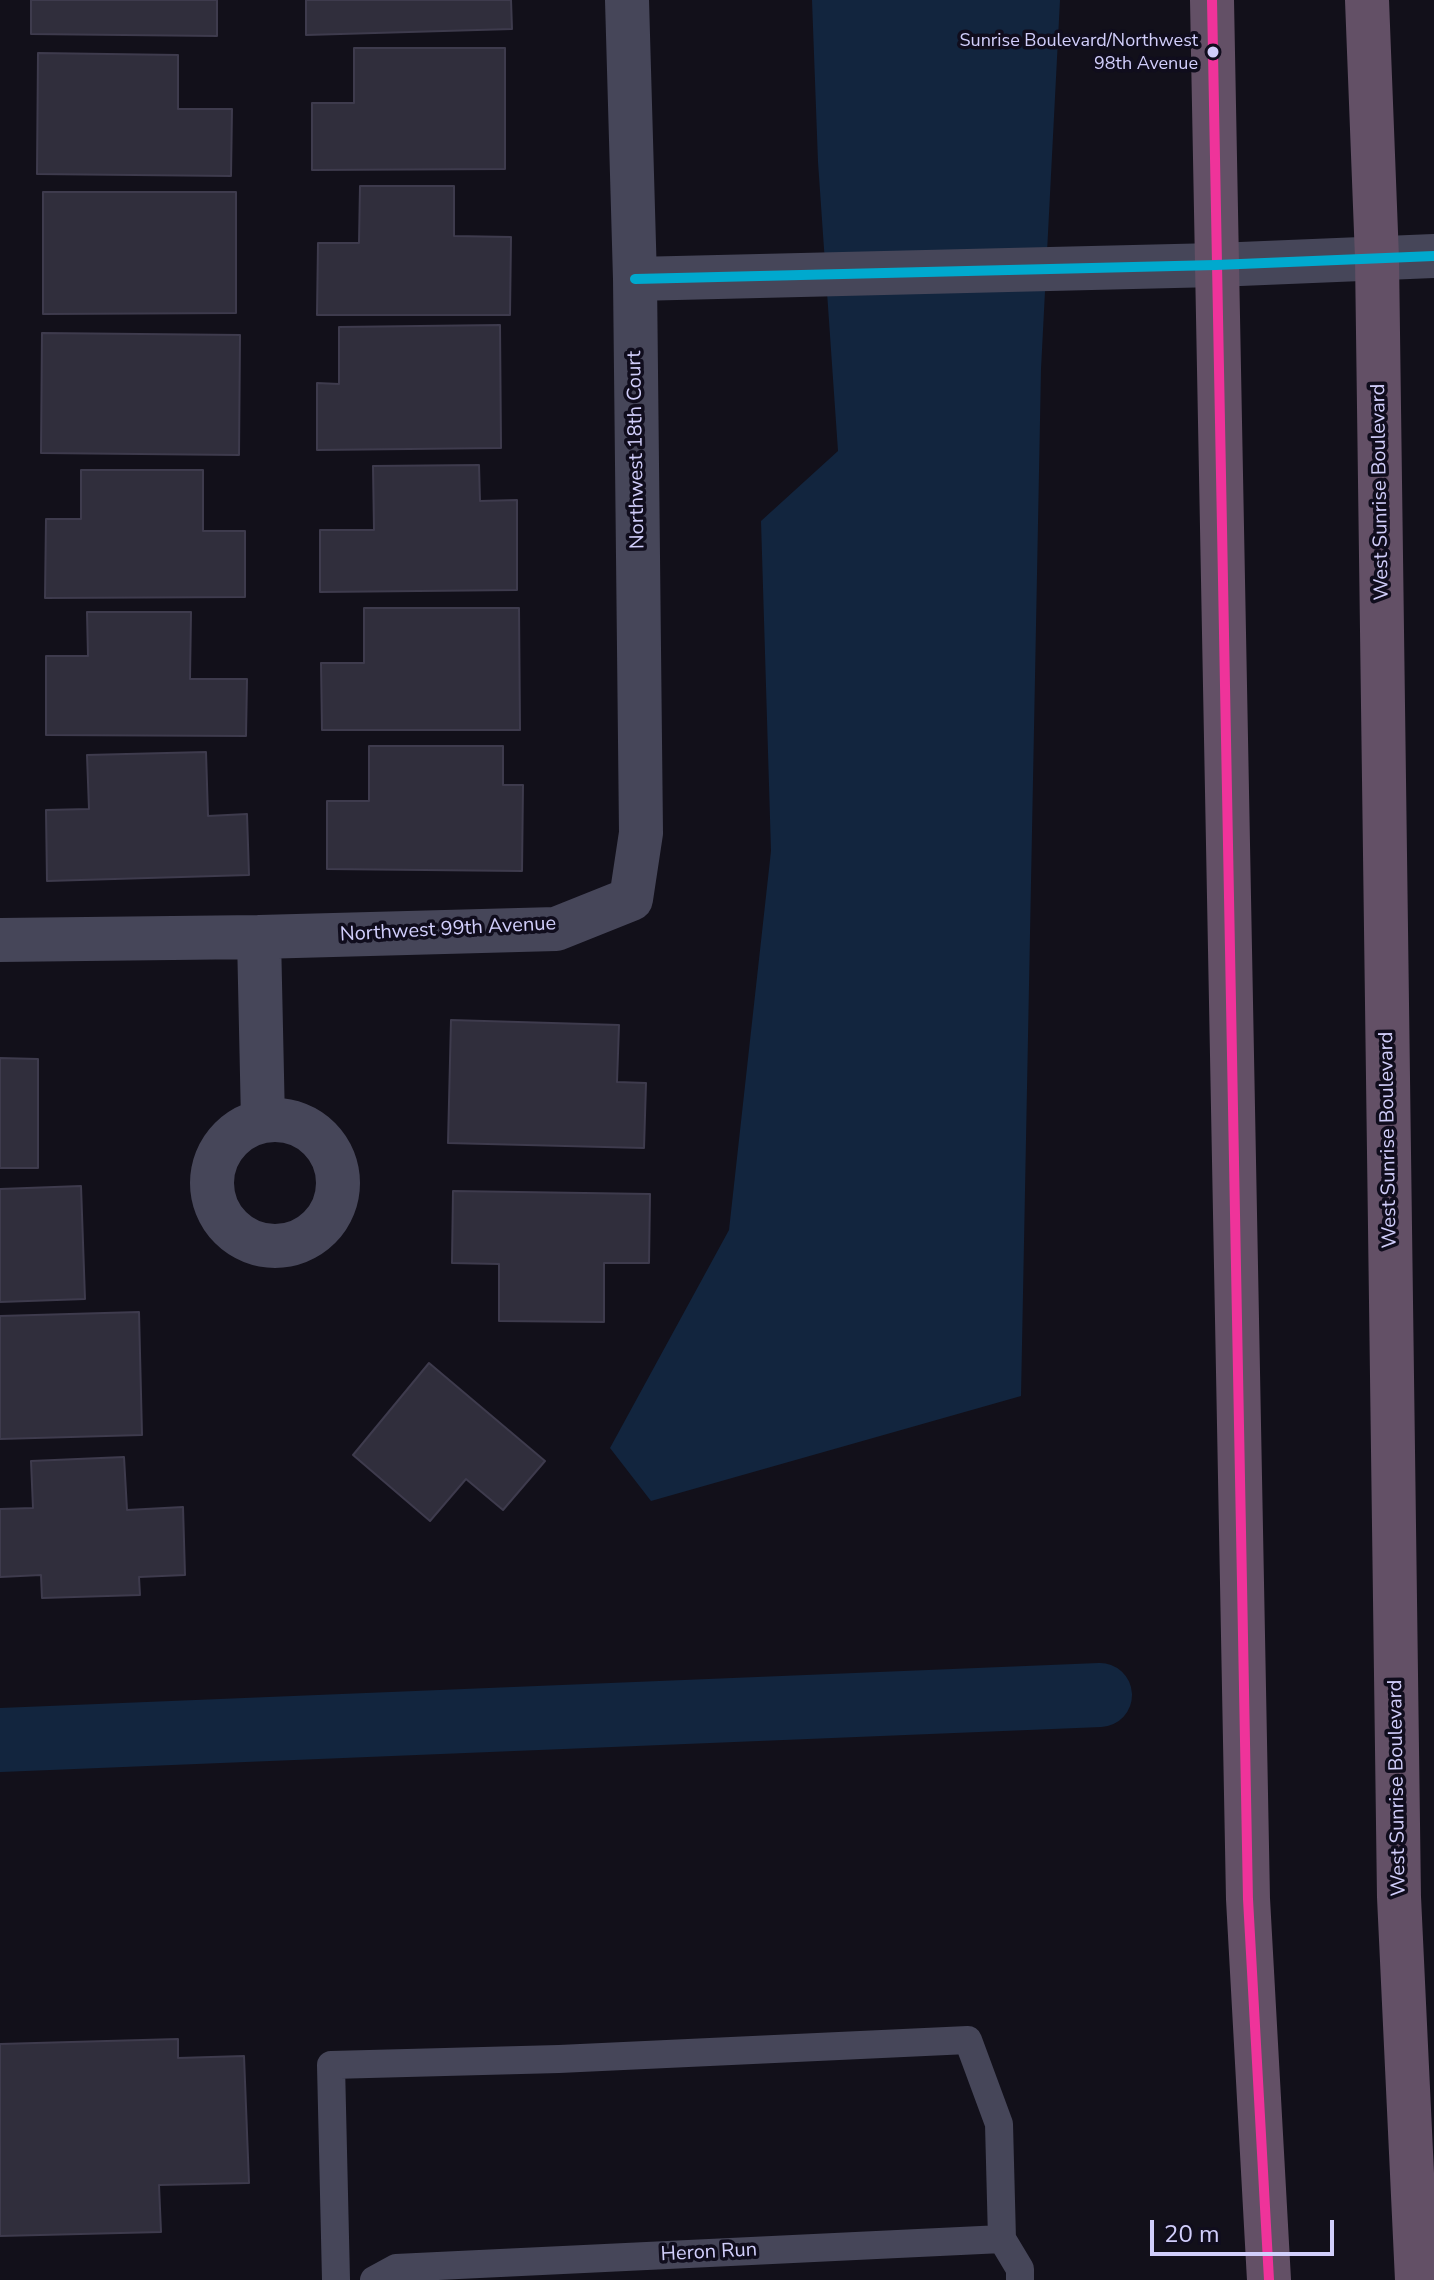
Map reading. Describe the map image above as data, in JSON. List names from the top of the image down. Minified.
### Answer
{"streets":{"highway":["West Sunrise Boulevard"],"street":["Northwest 18th Court","Northwest 99th Avenue"],"lane":["Heron Run"]},"crossings":[["Northwest 18th Court","Northwest 99th Avenue"]],"places":["Sunrise Boulevard/Northwest 98th Avenue"],"scale_bar":"20 m"}
